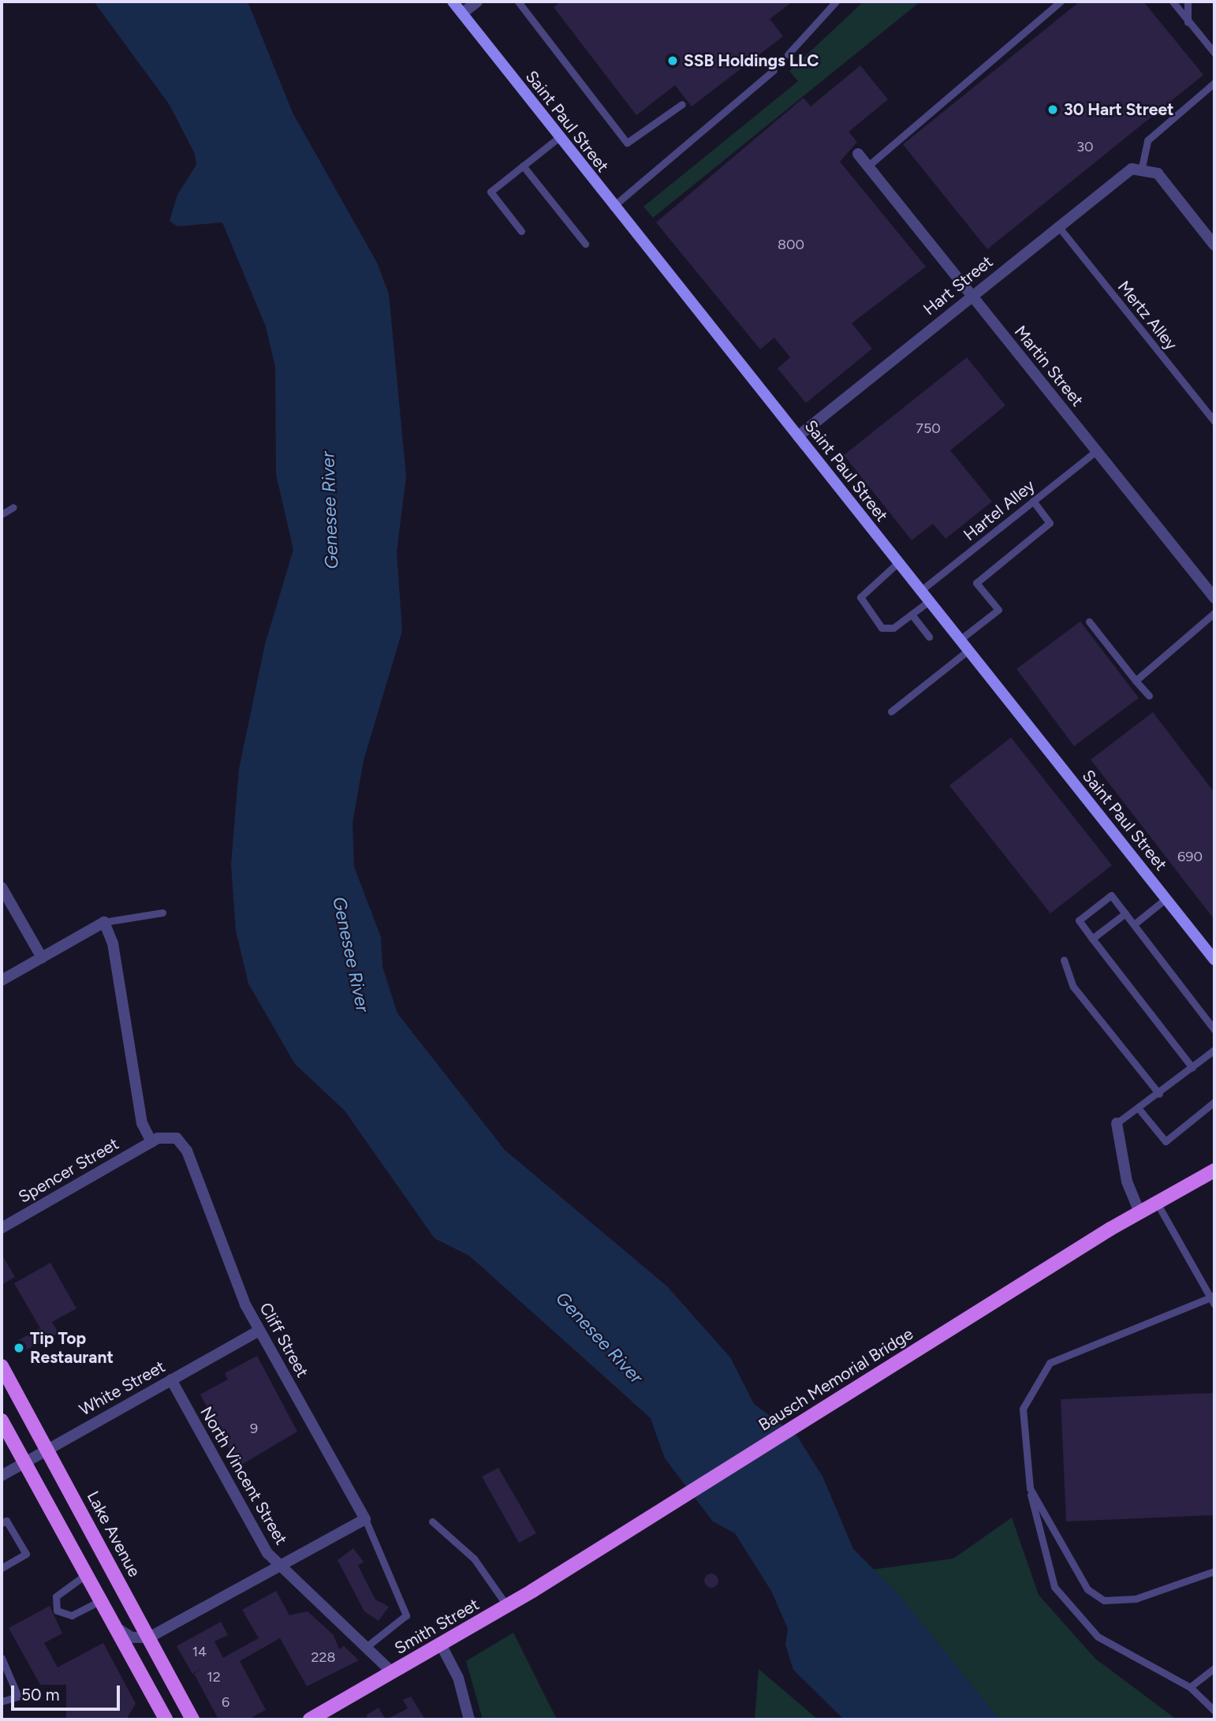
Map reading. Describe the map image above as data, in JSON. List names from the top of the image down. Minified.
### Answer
{"streets":{"main road":["Saint Paul Street","Bausch Memorial Bridge","Lake Avenue","Smith Street"],"street":["Hart Street","Martin Street","Spencer Street","Cliff Street","White Street","North Vincent Street"],"lane":["Mertz Alley","Hartel Alley"]},"crossings":[["Saint Paul Street","Hart Street"],["Saint Paul Street","Hartel Alley"],["Hart Street","Mertz Alley"],["Hart Street","Martin Street"],["Martin Street","Hartel Alley"],["Spencer Street","Cliff Street"],["Cliff Street","White Street"],["Bausch Memorial Bridge","Smith Street"],["White Street","North Vincent Street"],["White Street","Lake Avenue"],["North Vincent Street","Smith Street"]],"water":["Genesee River"],"places":["SSB Holdings LLC","30 Hart Street","Tip Top Restaurant"],"house_numbers":["30","800","750","690","9","14","228","12","6"],"scale_bar":"50 m"}
